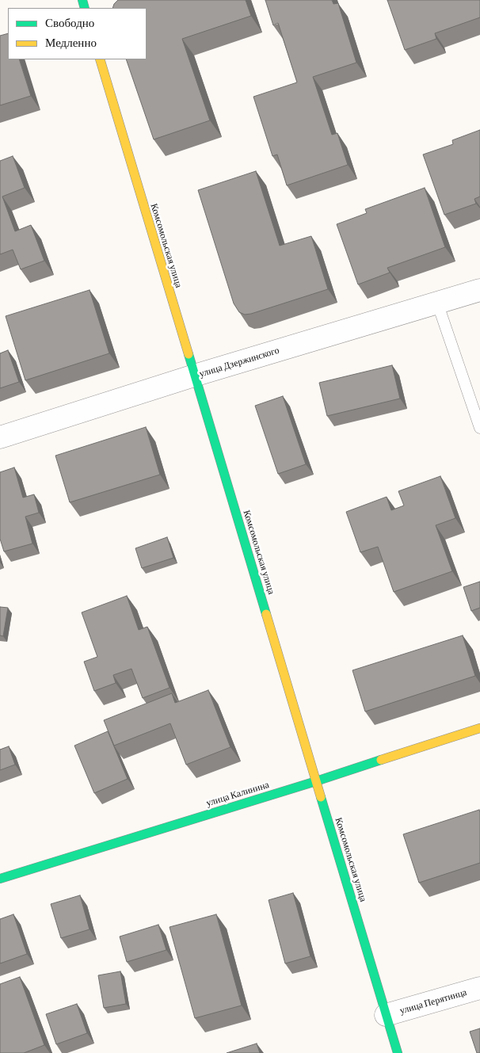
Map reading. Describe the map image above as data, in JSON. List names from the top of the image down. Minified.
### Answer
{"streets":{"main road":["Комсомольская улица","улица Калинина"],"street":["улица Дзержинского","улица Перятинца"]},"crossings":[["Комсомольская улица","улица Дзержинского"],["Комсомольская улица","улица Калинина"],["Комсомольская улица","улица Перятинца"]],"legend":["Свободно","Медленно"]}
